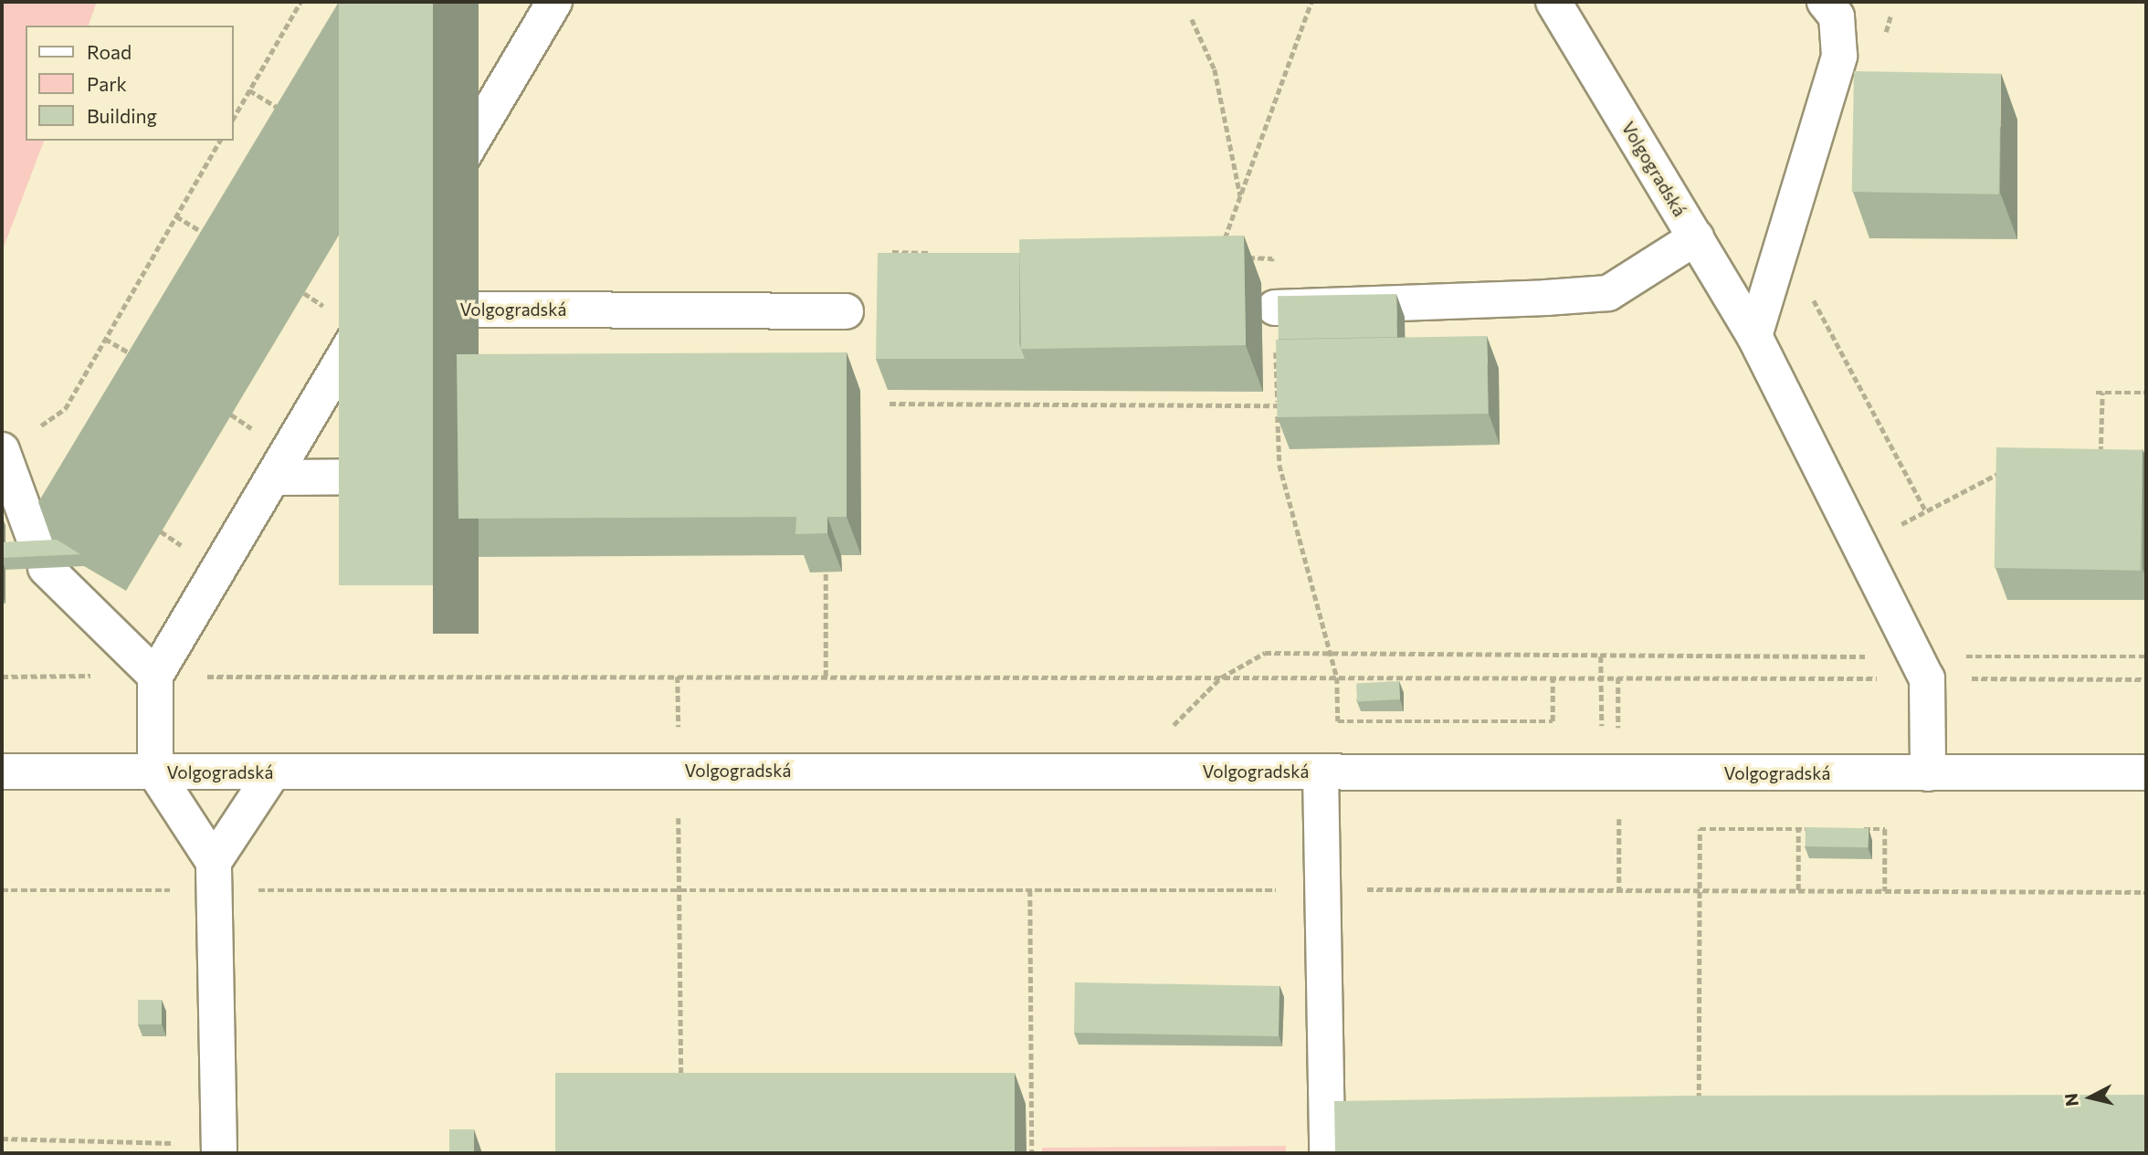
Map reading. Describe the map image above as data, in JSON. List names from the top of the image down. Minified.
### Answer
{"streets":{"street":["Volgogradská"]},"legend":["Road","Park","Building"],"north":"left"}
